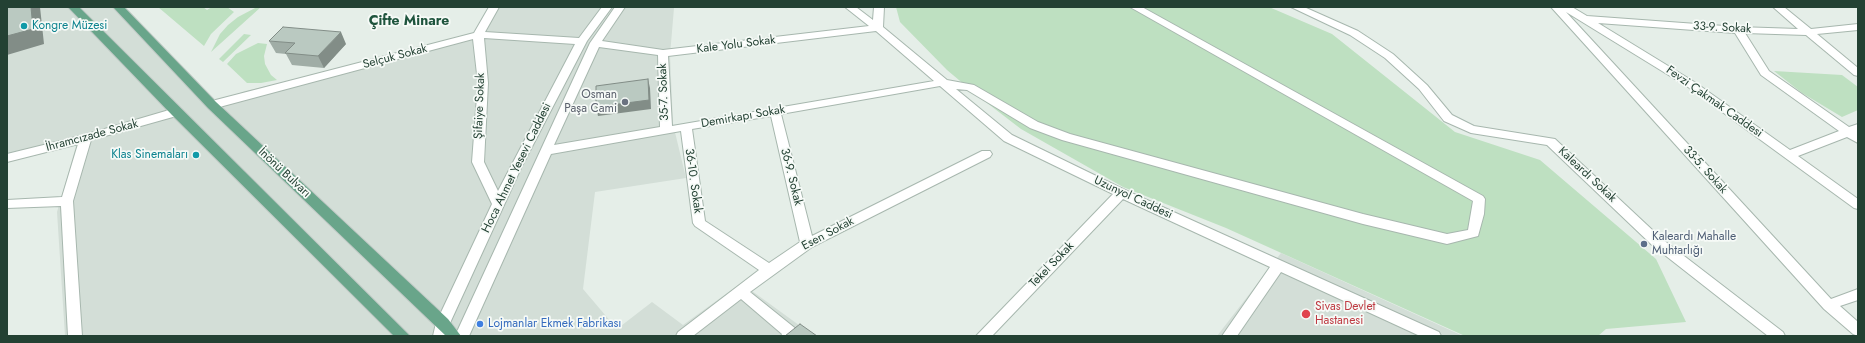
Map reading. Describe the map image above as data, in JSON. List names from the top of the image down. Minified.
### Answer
{"streets":{"main road":["İnönü Bulvarı"],"street":["33-9. Sokak","Kale Yolu Sokak","Selçuk Sokak","35-7. Sokak","Fevzi Çakmak Caddesi","Şifaiye Sokak","Demirkapı Sokak","İhramcızade Sokak","Hoca Ahmet Yesevi Caddesi","33-5. Sokak","Kaleardı Sokak","36-9. Sokak","36-10. Sokak","Uzunyol Caddesi","Esen Sokak","Tekel Sokak"]},"crossings":[["33-9. Sokak","Fevzi Çakmak Caddesi"],["Kale Yolu Sokak","35-7. Sokak"],["Kale Yolu Sokak","Hoca Ahmet Yesevi Caddesi"],["Kale Yolu Sokak","Uzunyol Caddesi"],["Selçuk Sokak","Şifaiye Sokak"],["Selçuk Sokak","Hoca Ahmet Yesevi Caddesi"],["Selçuk Sokak","İnönü Bulvarı"],["35-7. Sokak","Demirkapı Sokak"],["Şifaiye Sokak","Hoca Ahmet Yesevi Caddesi"],["Demirkapı Sokak","Hoca Ahmet Yesevi Caddesi"],["Demirkapı Sokak","36-9. Sokak"],["Demirkapı Sokak","36-10. Sokak"],["Demirkapı Sokak","Uzunyol Caddesi"],["Hoca Ahmet Yesevi Caddesi","İnönü Bulvarı"],["36-9. Sokak","Esen Sokak"],["36-10. Sokak","Esen Sokak"],["Uzunyol Caddesi","Tekel Sokak"]],"districts":["Çifte Minare"],"places":["Kongre Müzesi","Osman Paşa Cami","Klas Sinemaları","Kaleardı Mahalle Muhtarlığı","Sivas Devlet Hastanesi","Lojmanlar Ekmek Fabrikası"]}
